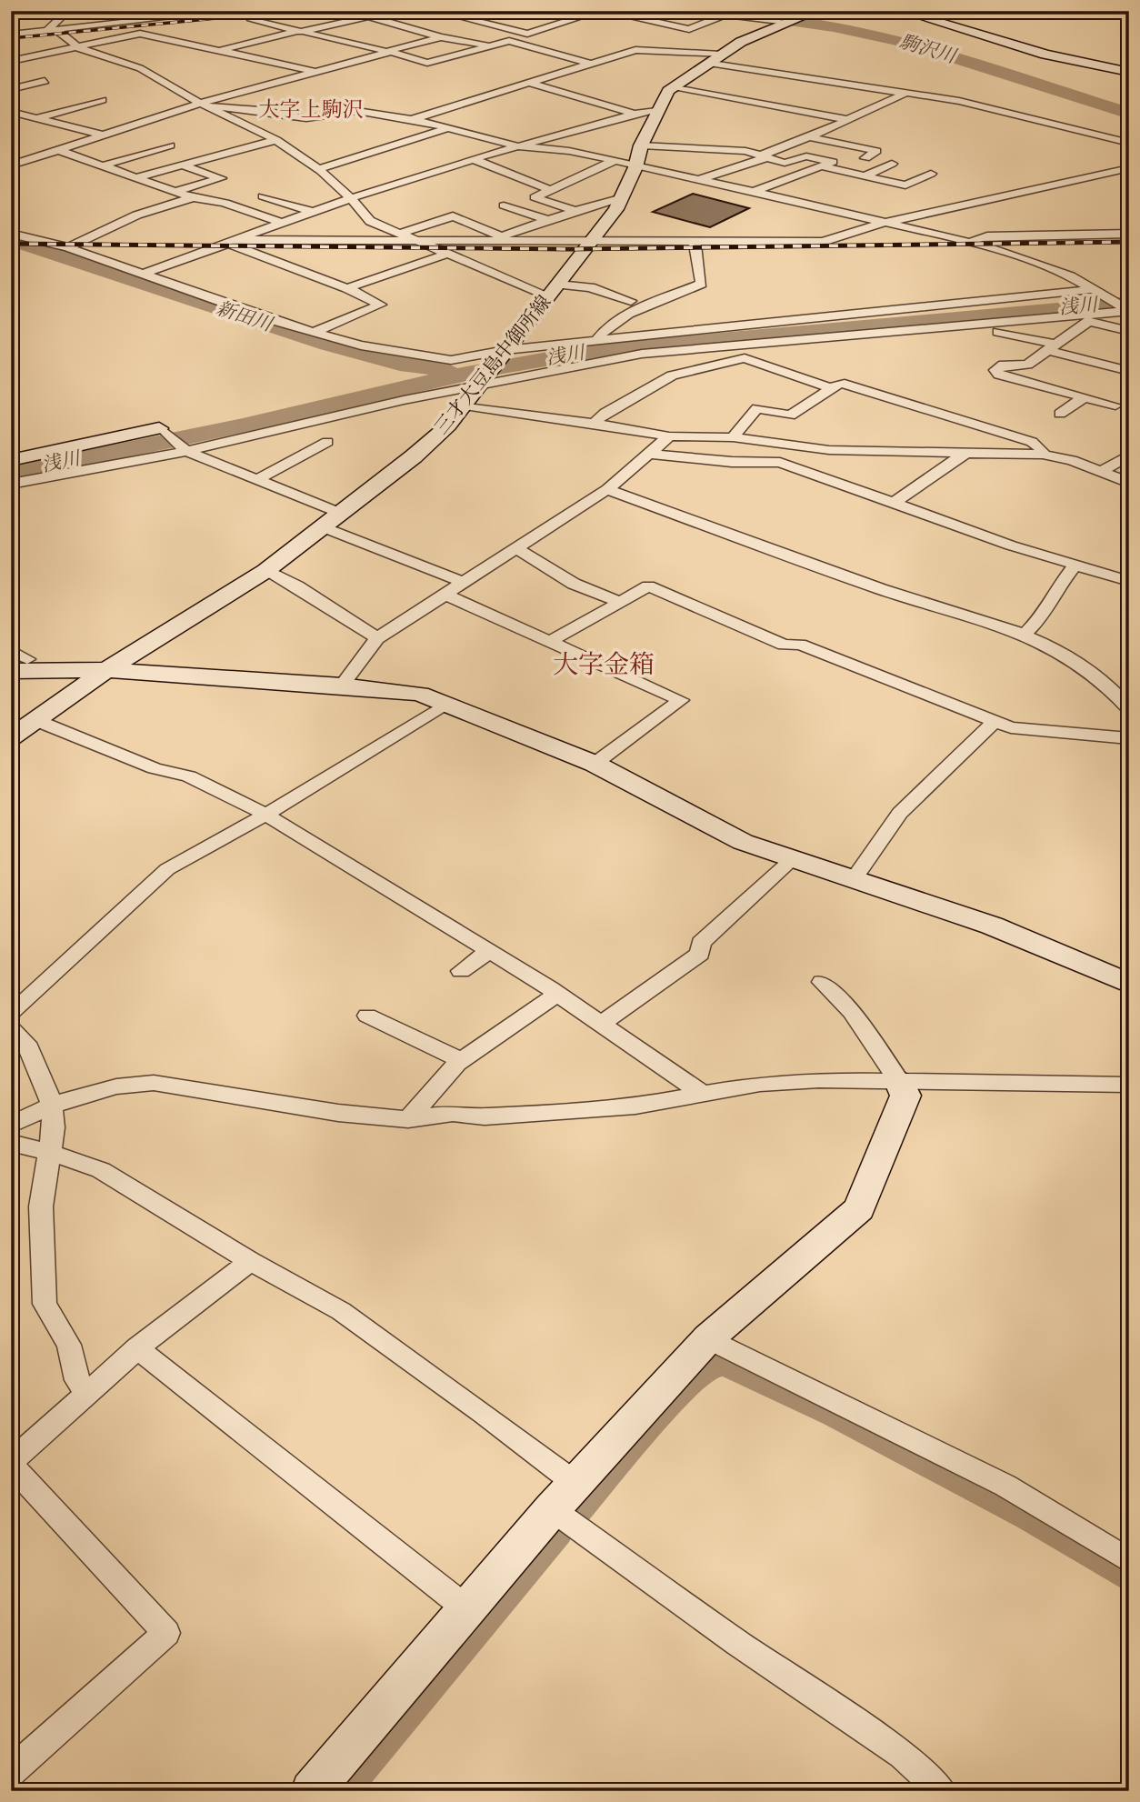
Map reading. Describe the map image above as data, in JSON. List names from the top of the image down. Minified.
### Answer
{"streets":{"main road":["三才大豆島中御所線"]},"districts":["大字上駒沢","大字金箱"],"water":["駒沢川","浅川","新田川"]}
